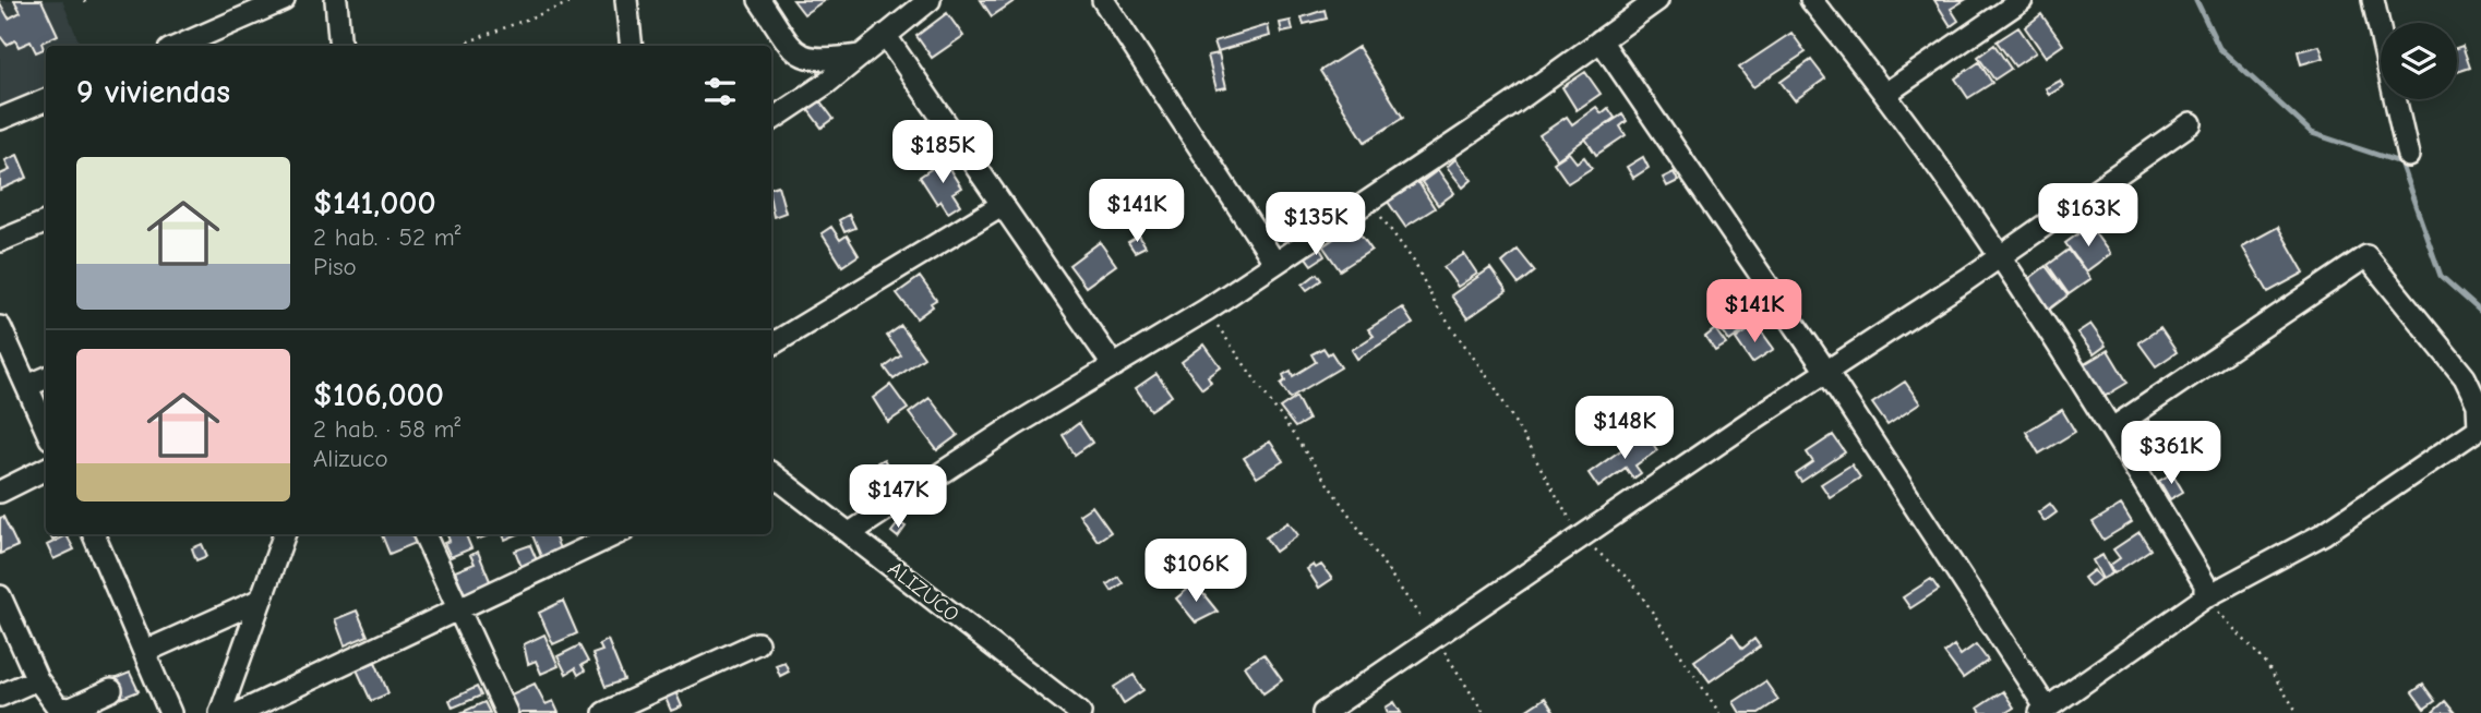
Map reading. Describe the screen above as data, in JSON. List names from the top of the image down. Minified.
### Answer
{"streets":{"street":["ALIZUCO"]},"page":{"heading":"9 viviendas","price":["$185K","$141K","$163K","$135K","$141K","$148K","$361K","$147K","$106K"],"list":[{"name":"$141,000","note":"2 hab. · 52 m² · Piso"},{"name":"$106,000","note":"2 hab. · 58 m² · Alizuco"}]}}
